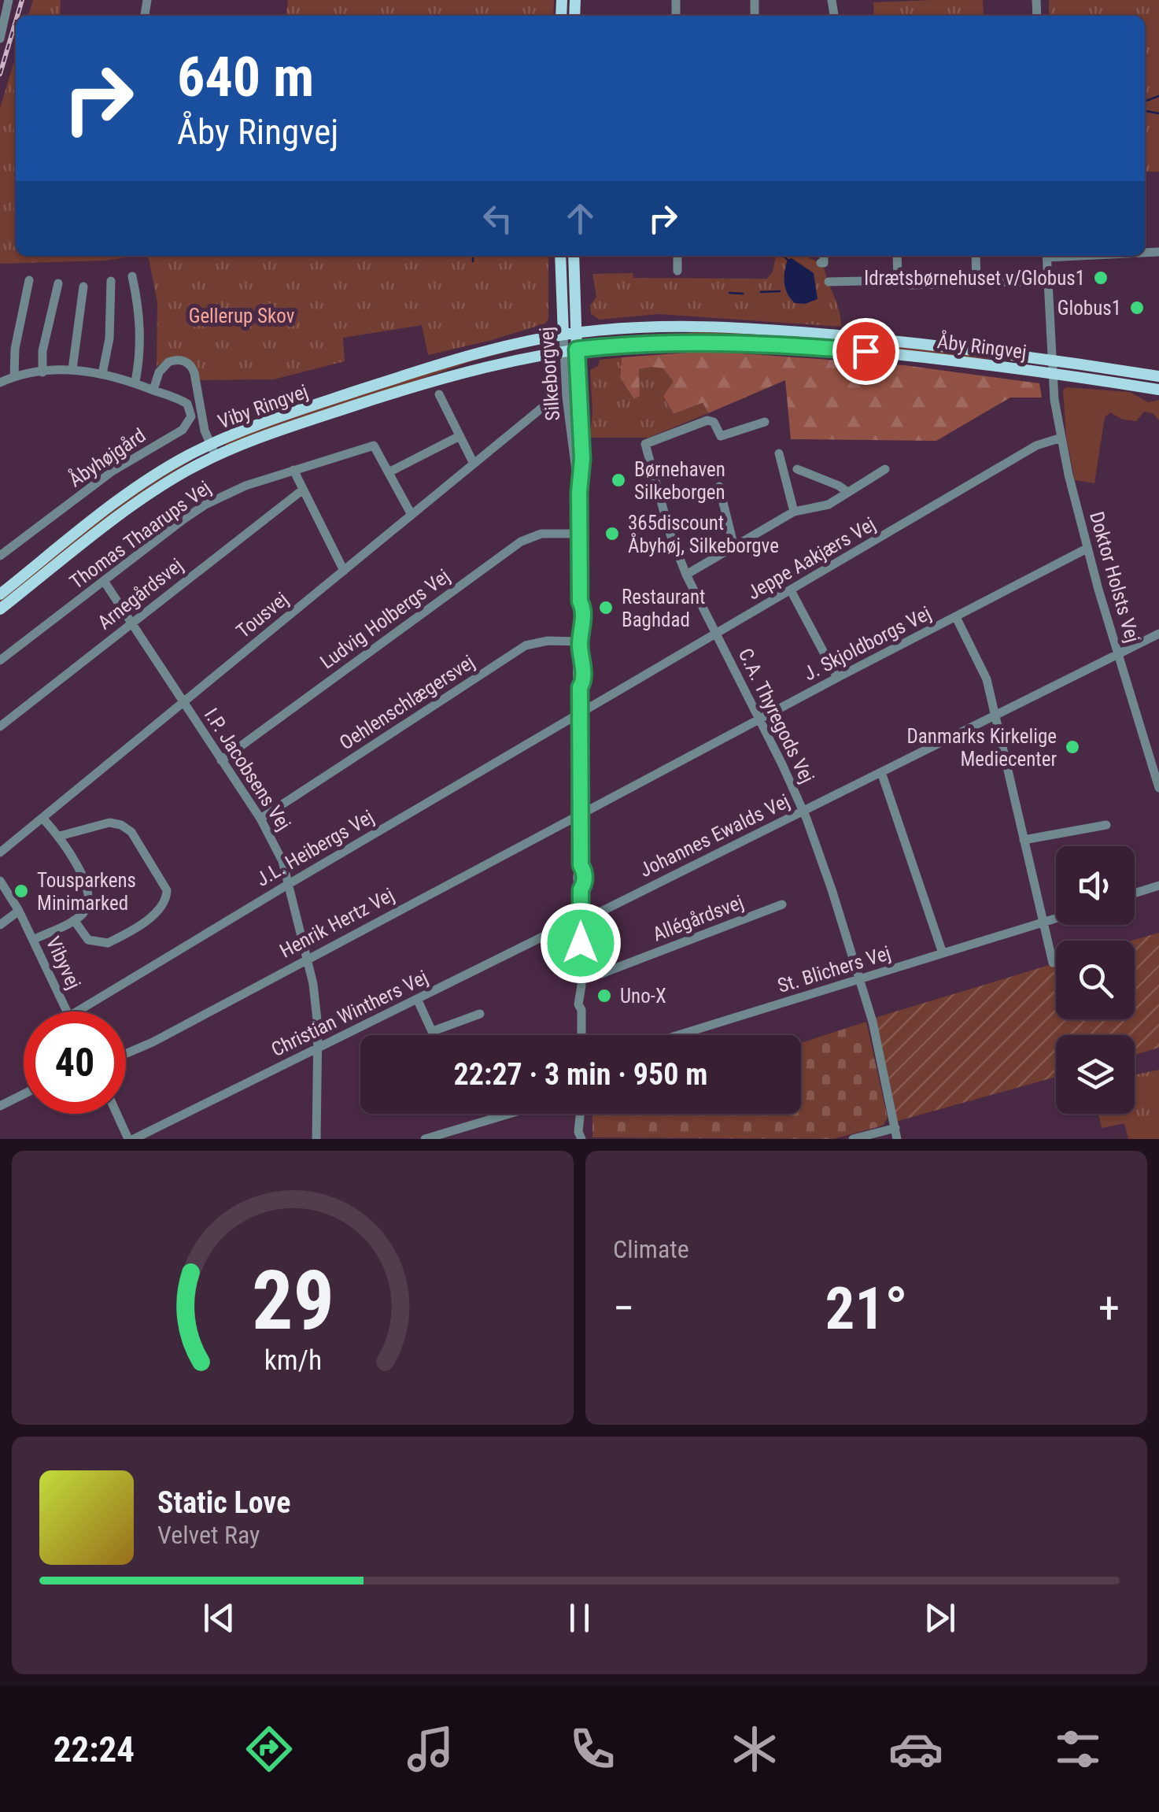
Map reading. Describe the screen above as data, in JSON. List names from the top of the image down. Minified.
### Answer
{"streets":{"main road":["Åby Ringvej","Silkeborgvej","Viby Ringvej"],"street":["Åbyhøjgård","Thomas Thaarups Vej","Jeppe Aakjærs Vej","Doktor Holsts Vej","Arnegårdsvej","Tousvej","Ludvig Holbergs Vej","J. Skjoldborgs Vej","Oehlenschlægersvej","C.A. Thyregods Vej","I.P. Jacobsens Vej","Johannes Ewalds Vej","J.L. Heibergs Vej","Allégårdsvej","Henrik Hertz Vej","Vibyvej","St. Blichers Vej","Christian Winthers Vej"]},"crossings":[["Åby Ringvej","Silkeborgvej"],["Åby Ringvej","Viby Ringvej"],["Åby Ringvej","Doktor Holsts Vej"],["Silkeborgvej","Viby Ringvej"],["Silkeborgvej","Jeppe Aakjærs Vej"],["Silkeborgvej","Ludvig Holbergs Vej"],["Silkeborgvej","J. Skjoldborgs Vej"],["Silkeborgvej","Oehlenschlægersvej"],["Silkeborgvej","Johannes Ewalds Vej"],["Silkeborgvej","J.L. Heibergs Vej"],["Silkeborgvej","Allégårdsvej"],["Silkeborgvej","Henrik Hertz Vej"],["Silkeborgvej","Christian Winthers Vej"],["Thomas Thaarups Vej","Tousvej"],["Thomas Thaarups Vej","I.P. Jacobsens Vej"],["Jeppe Aakjærs Vej","Doktor Holsts Vej"],["Jeppe Aakjærs Vej","C.A. Thyregods Vej"],["Jeppe Aakjærs Vej","J.L. Heibergs Vej"],["Doktor Holsts Vej","J. Skjoldborgs Vej"],["Doktor Holsts Vej","Johannes Ewalds Vej"],["Arnegårdsvej","I.P. Jacobsens Vej"],["Tousvej","I.P. Jacobsens Vej"],["Ludvig Holbergs Vej","I.P. Jacobsens Vej"],["J. Skjoldborgs Vej","C.A. Thyregods Vej"],["J. Skjoldborgs Vej","Henrik Hertz Vej"],["Oehlenschlægersvej","I.P. Jacobsens Vej"],["C.A. Thyregods Vej","Johannes Ewalds Vej"],["C.A. Thyregods Vej","St. Blichers Vej"],["I.P. Jacobsens Vej","J.L. Heibergs Vej"],["I.P. Jacobsens Vej","Henrik Hertz Vej"],["I.P. Jacobsens Vej","Christian Winthers Vej"],["Johannes Ewalds Vej","Christian Winthers Vej"]],"parks":["Gellerup Skov"],"places":["Idrætsbørnehuset v/Globus1","Globus1","Børnehaven Silkeborgen","365discount Åbyhøj, Silkeborgve","Restaurant Baghdad","Danmarks Kirkelige Mediecenter","Tousparkens Minimarked","Uno-X"],"page":{"turn":["640 m","Åby Ringvej"],"limit":"40","trip":"22:27 · 3 min · 950 m","tile":"Climate","heat":["−","21°","+"],"song":["Static Love","Velvet Ray"],"tabs":"22:24","gauge":["29","km/h"]}}
